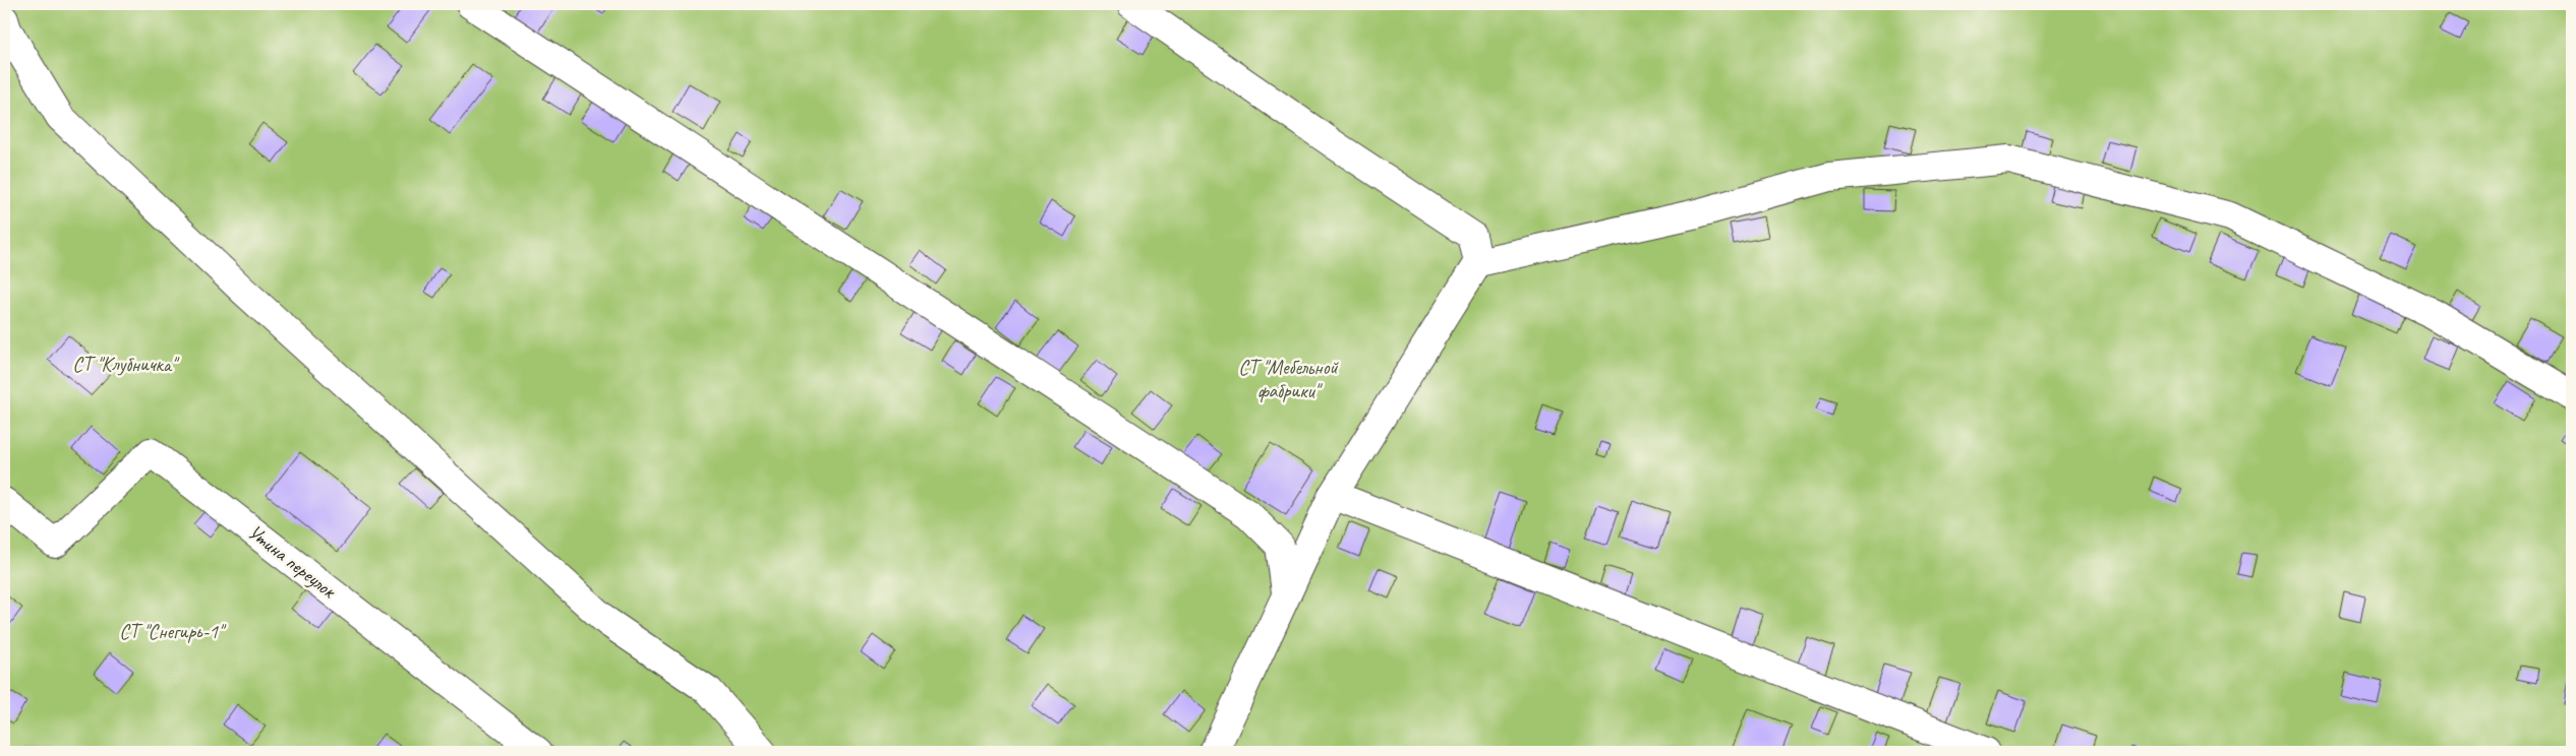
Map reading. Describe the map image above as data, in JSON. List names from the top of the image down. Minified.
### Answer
{"streets":{"street":["Утина переулок"]},"parks":["СТ \"Клубничка\"","СТ \"Мебельной фабрики\"","СТ \"Снегирь-1\""]}
